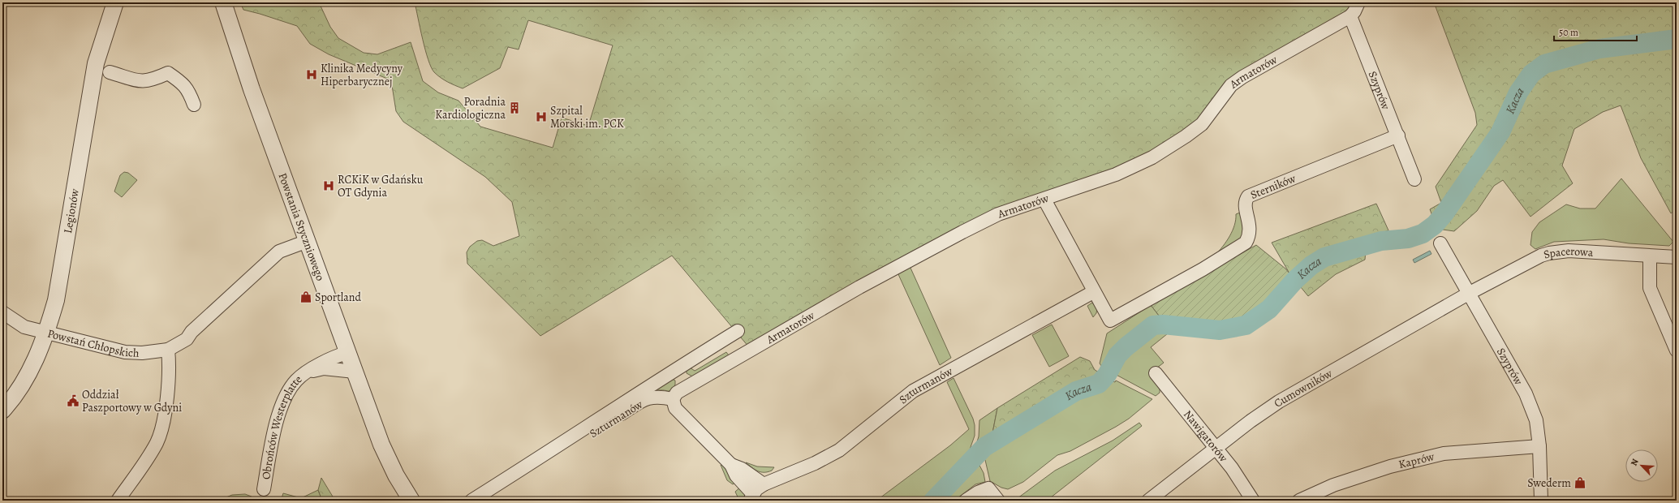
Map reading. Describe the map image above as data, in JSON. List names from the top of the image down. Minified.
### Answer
{"streets":{"street":["Armatorów","Szyprów","Sterników","Legionów","Powstania Styczniowego","Spacerowa","Powstań Chłopskich","Szturmanów","Cumowników","Obrońców Westerplatte","Nawigatorów","Kaprów"]},"crossings":[["Armatorów","Szyprów"],["Armatorów","Szturmanów"],["Szyprów","Sterników"],["Szyprów","Spacerowa"],["Szyprów","Cumowników"],["Szyprów","Kaprów"],["Sterników","Szturmanów"],["Legionów","Powstań Chłopskich"],["Powstania Styczniowego","Powstań Chłopskich"],["Powstania Styczniowego","Obrońców Westerplatte"],["Spacerowa","Cumowników"],["Cumowników","Nawigatorów"]],"water":["Kacza"],"places":{"hospital":["Klinika Medycyny Hiperbarycznej","Szpital Morski im. PCK","RCKiK w Gdańsku OT Gdynia"],"building":["Poradnia Kardiologiczna"],"shop":["Sportland","Swederm"],"public building":["Oddział Paszportowy w Gdyni"]},"scale_bar":"50 m","north":"top left"}
